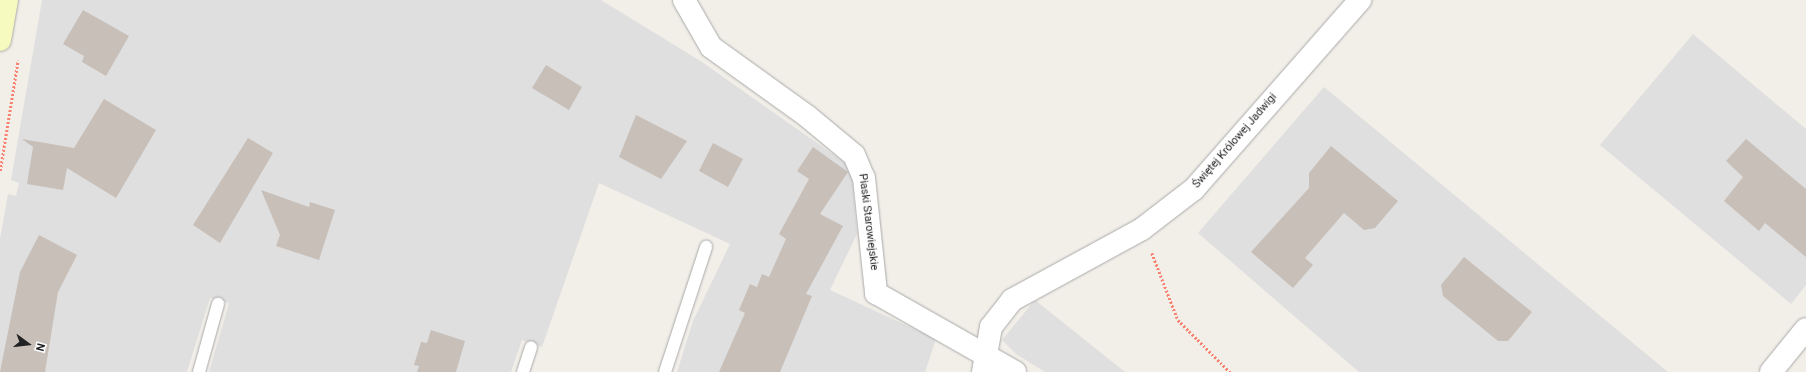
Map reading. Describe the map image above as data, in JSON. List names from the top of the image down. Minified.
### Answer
{"streets":{"street":["Świętej Królowej Jadwigi","Piaski Starowiejskie"]},"crossings":[["Świętej Królowej Jadwigi","Piaski Starowiejskie"]],"north":"right"}
